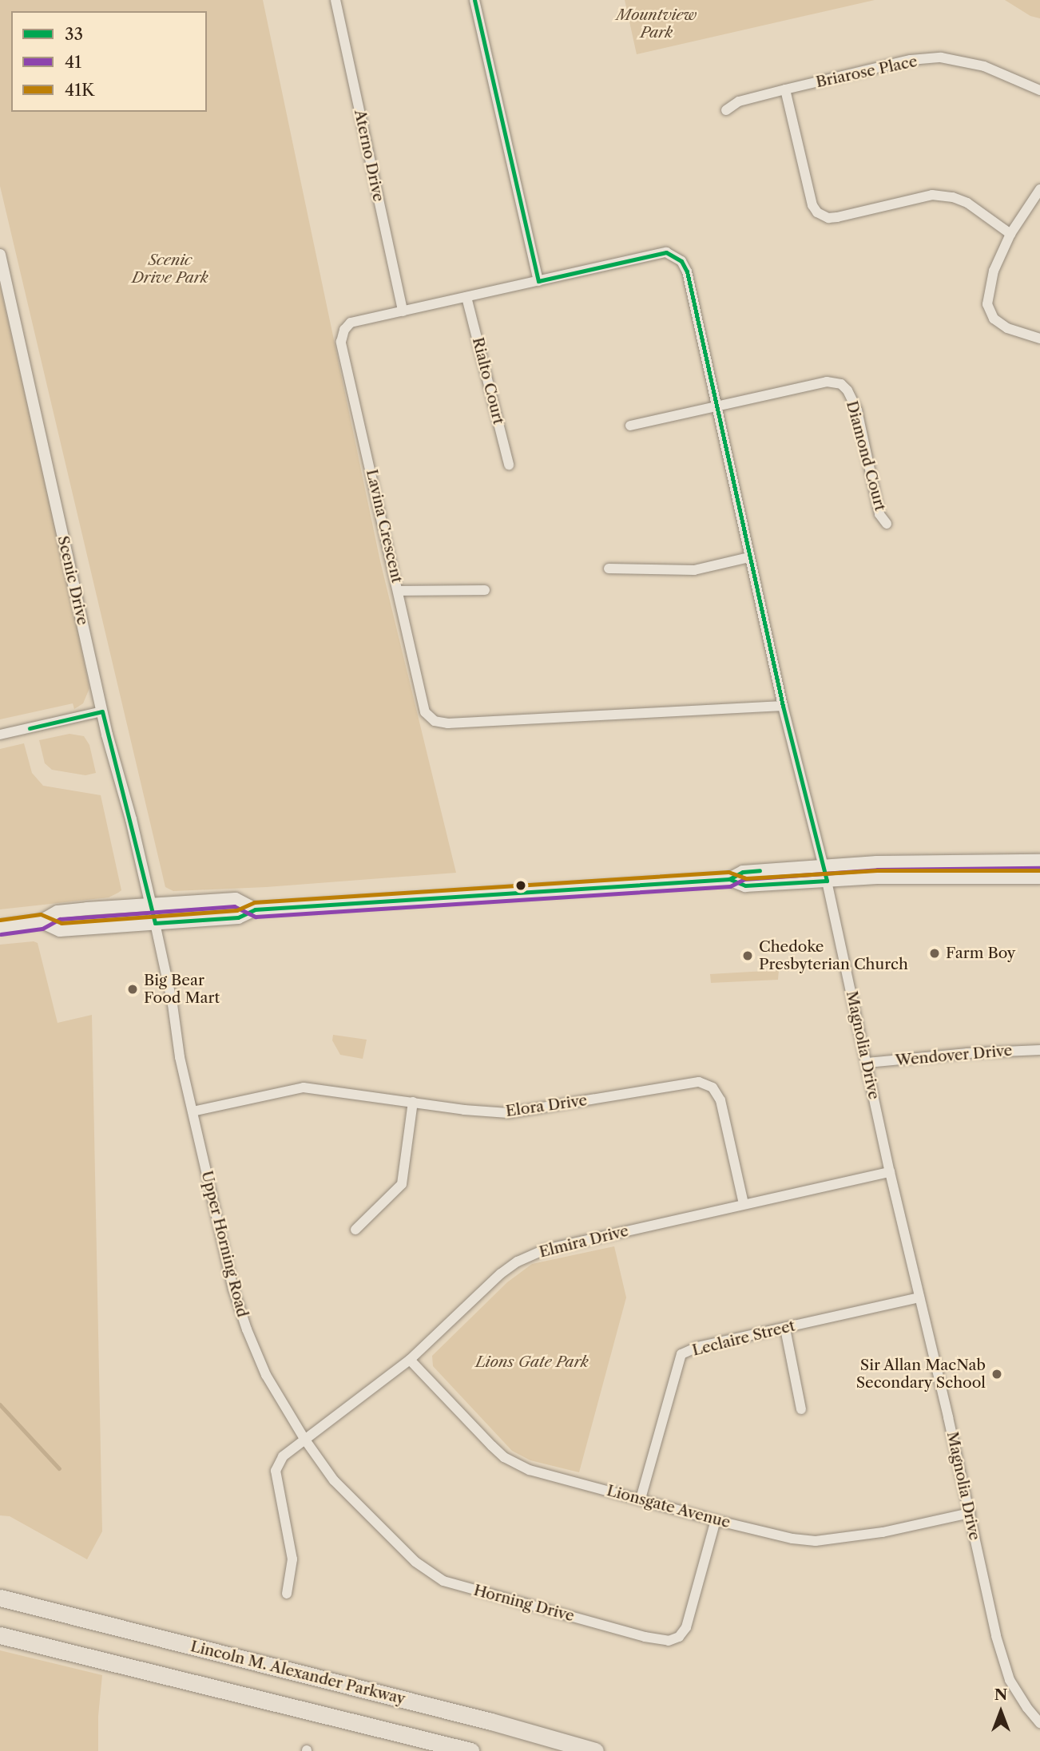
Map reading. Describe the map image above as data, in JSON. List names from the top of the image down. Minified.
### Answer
{"streets":{"highway":["Lincoln M. Alexander Parkway"],"street":["Briarose Place","Aterno Drive","Rialto Court","Diamond Court","Lavina Crescent","Scenic Drive","Magnolia Drive","Wendover Drive","Elora Drive","Elmira Drive","Upper Horning Road","Leclaire Street","Lionsgate Avenue","Horning Drive"]},"crossings":[["Aterno Drive","Lavina Crescent"],["Rialto Court","Lavina Crescent"],["Diamond Court","Magnolia Drive"],["Lavina Crescent","Magnolia Drive"],["Scenic Drive","Upper Horning Road"],["Magnolia Drive","Wendover Drive"],["Magnolia Drive","Elmira Drive"],["Magnolia Drive","Leclaire Street"],["Magnolia Drive","Lionsgate Avenue"],["Elora Drive","Elmira Drive"],["Elora Drive","Upper Horning Road"],["Elmira Drive","Upper Horning Road"],["Elmira Drive","Lionsgate Avenue"],["Elmira Drive","Horning Drive"],["Upper Horning Road","Horning Drive"],["Leclaire Street","Lionsgate Avenue"],["Lionsgate Avenue","Horning Drive"]],"parks":["Mountview Park","Scenic Drive Park","Lions Gate Park"],"places":["Farm Boy","Chedoke Presbyterian Church","Big Bear Food Mart","Sir Allan MacNab Secondary School"],"lines":["transit line 33","transit line 41","transit line 41K"],"legend":["33","41","41K"],"north":"top"}
